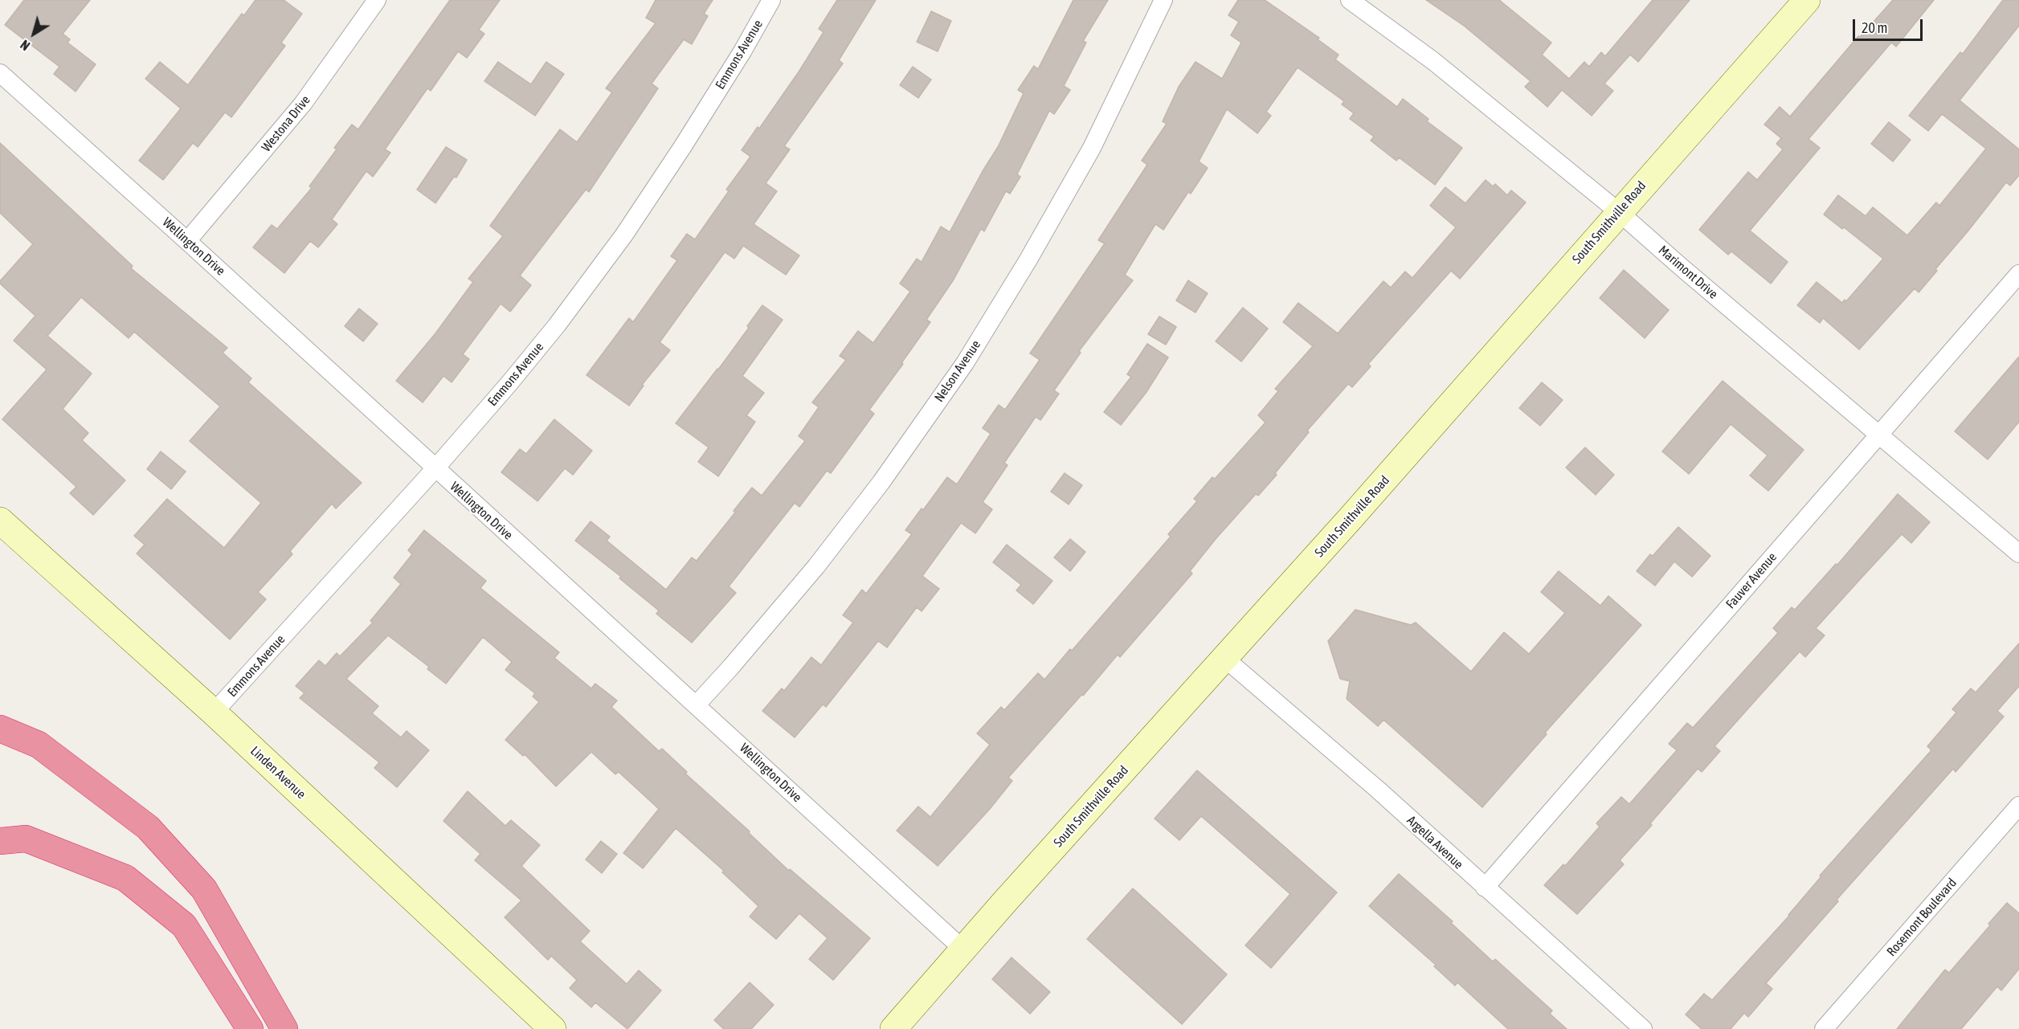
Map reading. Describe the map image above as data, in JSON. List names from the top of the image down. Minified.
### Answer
{"streets":{"main road":["South Smithville Road","Linden Avenue"],"street":["Emmons Avenue","Westona Drive","Wellington Drive","Marimont Drive","Nelson Avenue","Fauver Avenue","Argella Avenue","Rosemont Boulevard"]},"crossings":[["Emmons Avenue","Wellington Drive"],["Emmons Avenue","Linden Avenue"],["Westona Drive","Wellington Drive"],["South Smithville Road","Wellington Drive"],["South Smithville Road","Marimont Drive"],["South Smithville Road","Argella Avenue"],["Wellington Drive","Nelson Avenue"],["Marimont Drive","Fauver Avenue"],["Fauver Avenue","Argella Avenue"]],"scale_bar":"20 m","north":"bottom left"}
